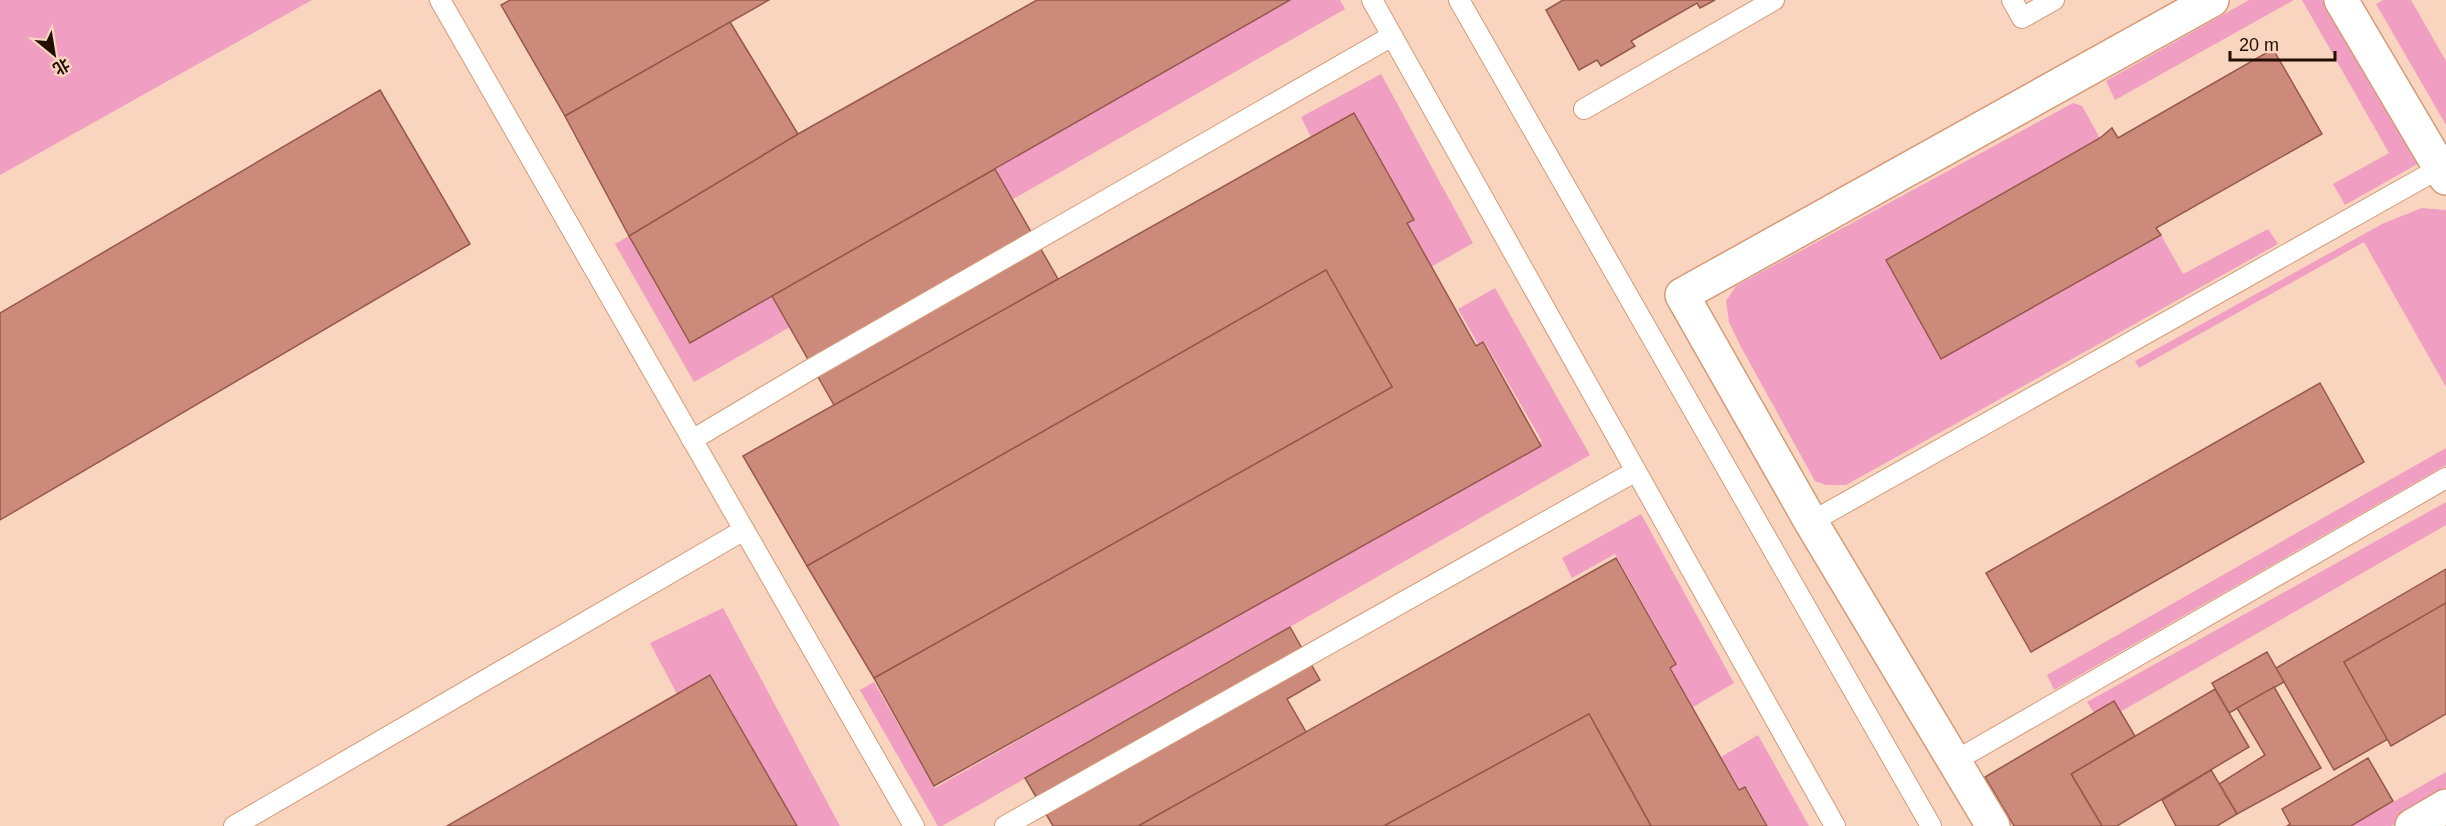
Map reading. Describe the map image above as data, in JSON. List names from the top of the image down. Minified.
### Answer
{"scale_bar":"20 m","north":"bottom right"}
